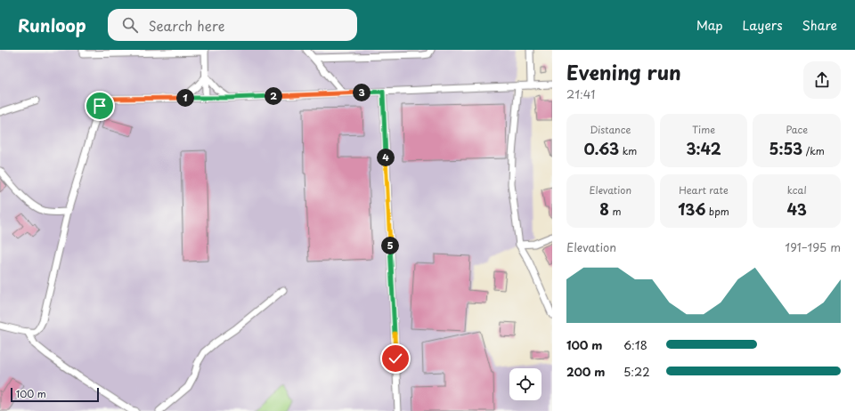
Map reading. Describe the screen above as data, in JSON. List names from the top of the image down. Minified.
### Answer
{"scale_bar":"100 m","page":{"header":"Runloop","search":"Search here","nav":["Map","Layers","Share"],"heading":["Evening run","21:41"],"pins":["3","2","1","4","5"],"stats":[["Distance","0.63 km"],["Time","3:42"],["Pace","5:53 /km"],["Elevation","8 m"],["Heart rate","136 bpm"],["kcal","43"]],"chart":["Elevation","191–195 m"],"list":[{"name":"100 m","note":"6:18"},{"name":"200 m","note":"5:22"}],"scale":"100 m"}}
